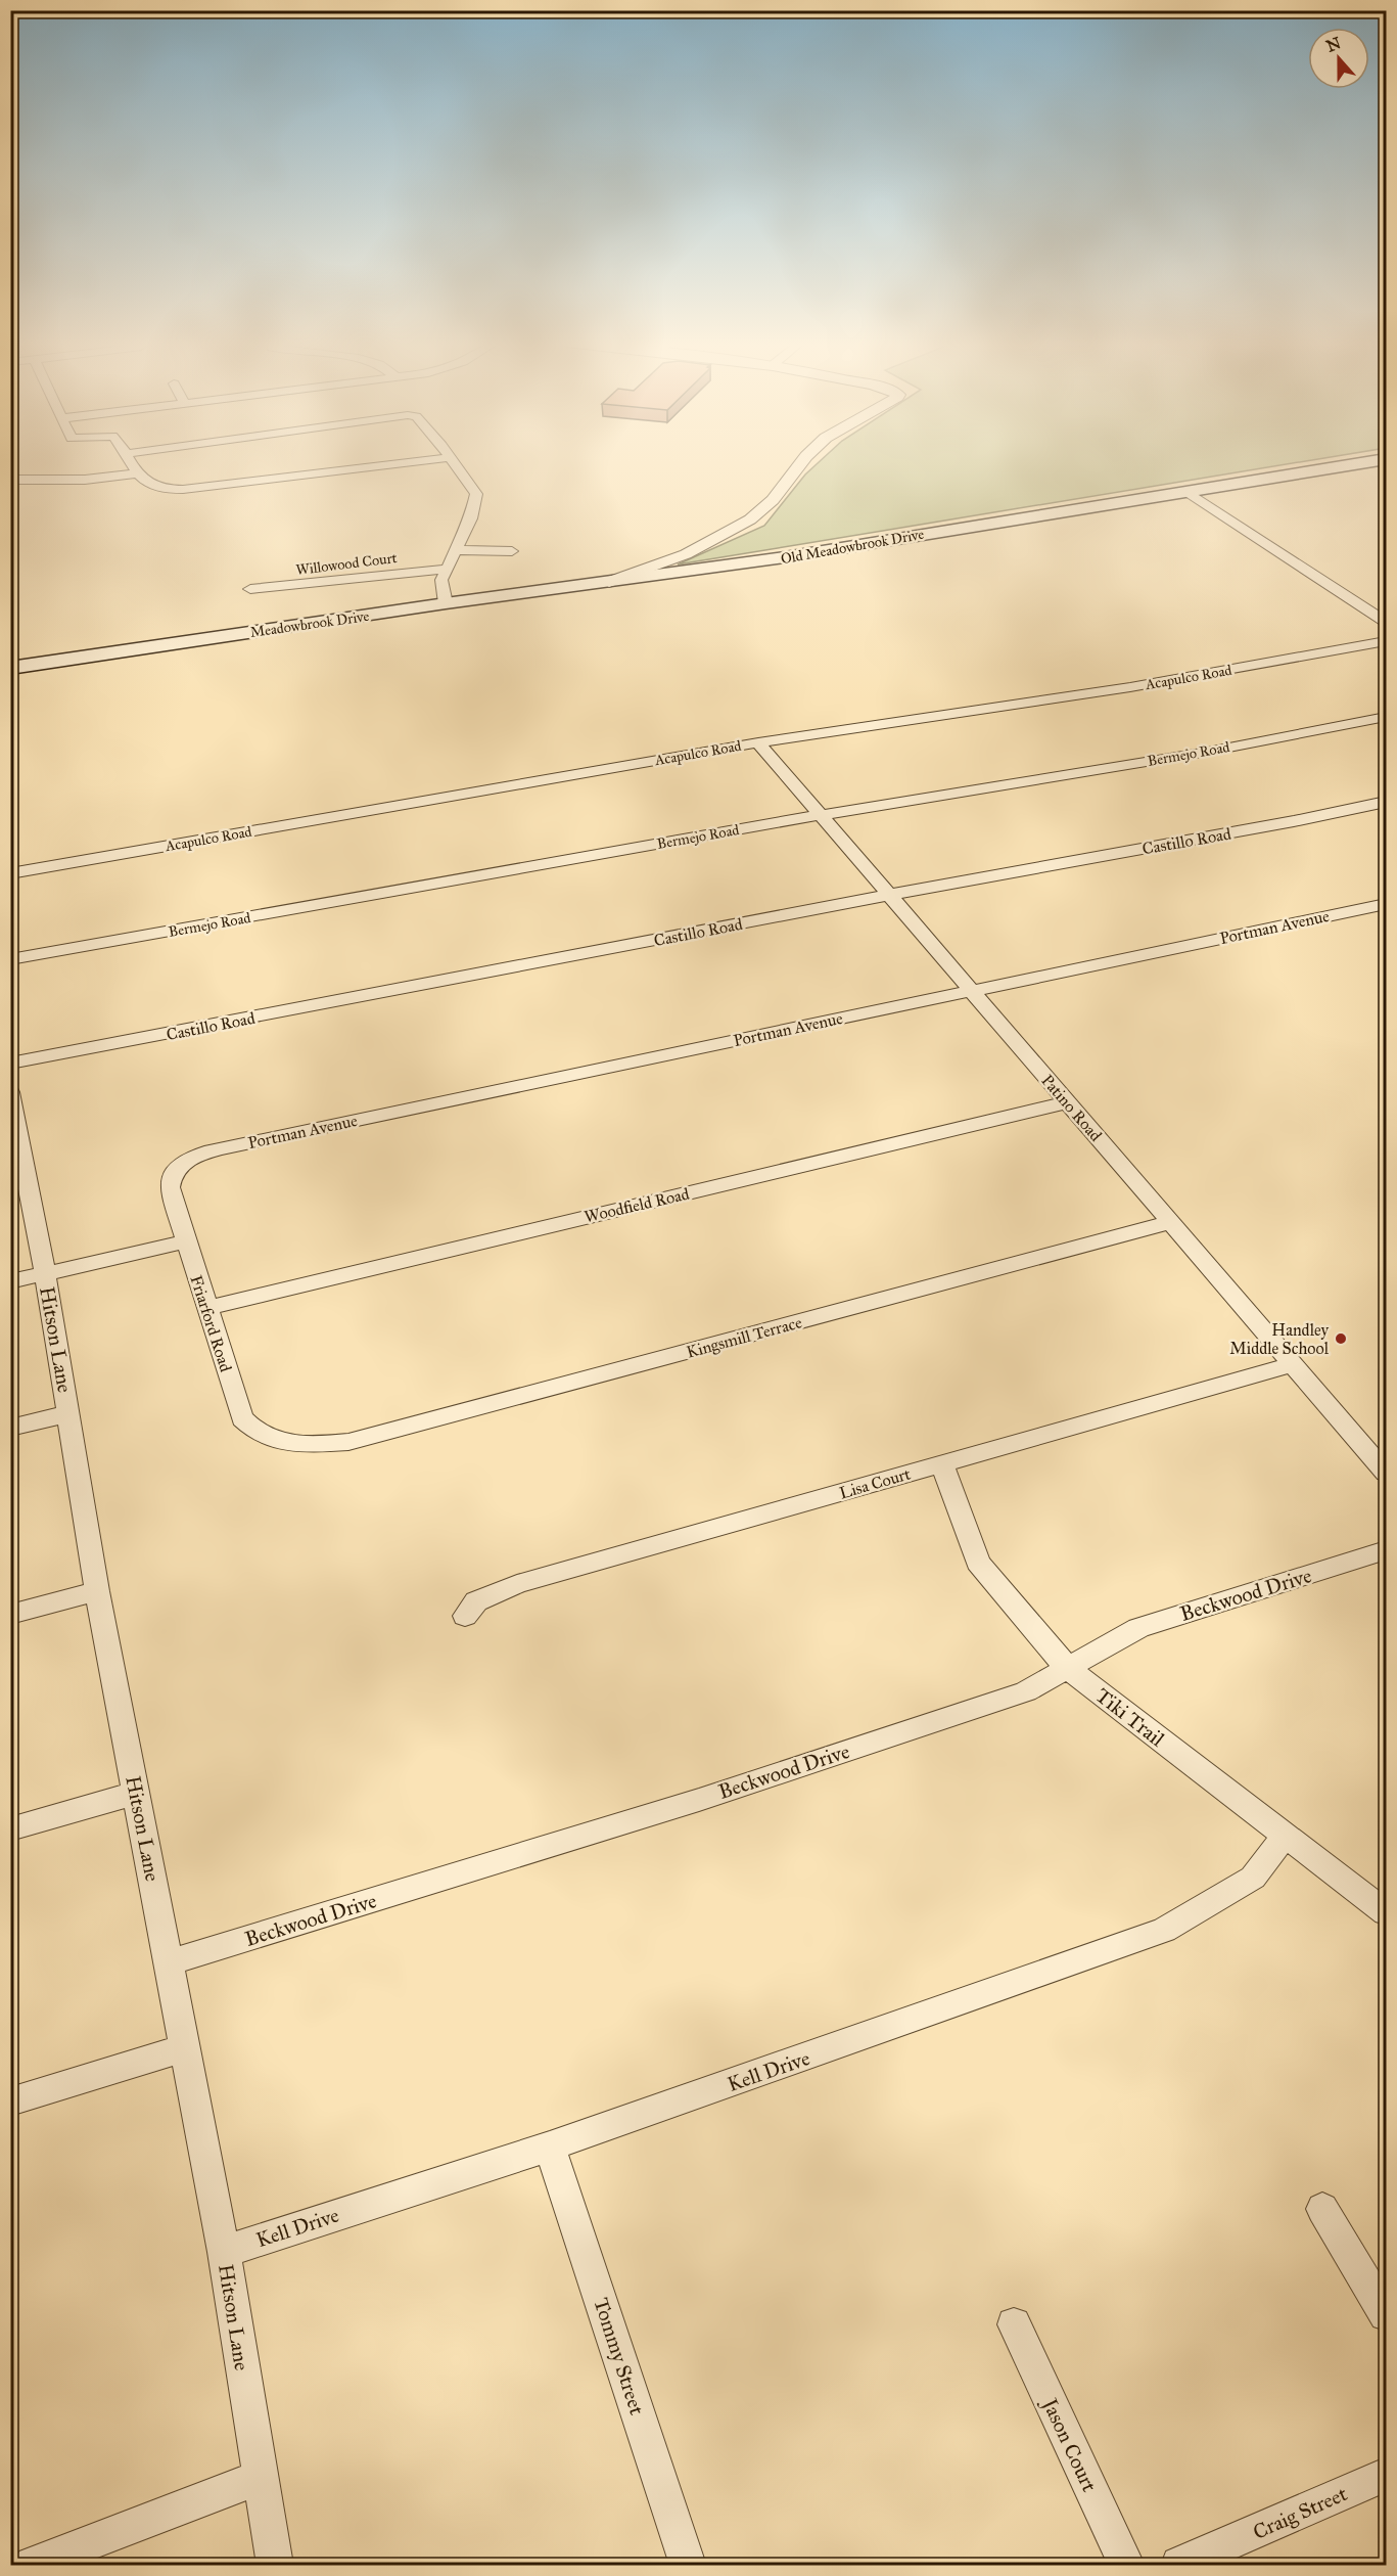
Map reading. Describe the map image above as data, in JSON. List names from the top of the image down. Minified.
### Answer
{"streets":{"main road":["Old Meadowbrook Drive","Meadowbrook Drive"],"street":["Willowood Court","Acapulco Road","Bermejo Road","Castillo Road","Portman Avenue","Patino Road","Woodfield Road","Friarford Road","Kingsmill Terrace","Hitson Lane","Lisa Court","Beckwood Drive","Tiki Trail","Kell Drive","Tommy Street","Jason Court","Craig Street"]},"crossings":[["Old Meadowbrook Drive","Meadowbrook Drive"],["Acapulco Road","Patino Road"],["Bermejo Road","Patino Road"],["Castillo Road","Patino Road"],["Portman Avenue","Patino Road"],["Portman Avenue","Friarford Road"],["Patino Road","Woodfield Road"],["Patino Road","Kingsmill Terrace"],["Patino Road","Lisa Court"],["Woodfield Road","Friarford Road"],["Friarford Road","Kingsmill Terrace"],["Hitson Lane","Beckwood Drive"],["Hitson Lane","Kell Drive"],["Lisa Court","Tiki Trail"],["Beckwood Drive","Tiki Trail"],["Tiki Trail","Kell Drive"],["Kell Drive","Tommy Street"]],"places":["Handley Middle School"],"north":"top"}
